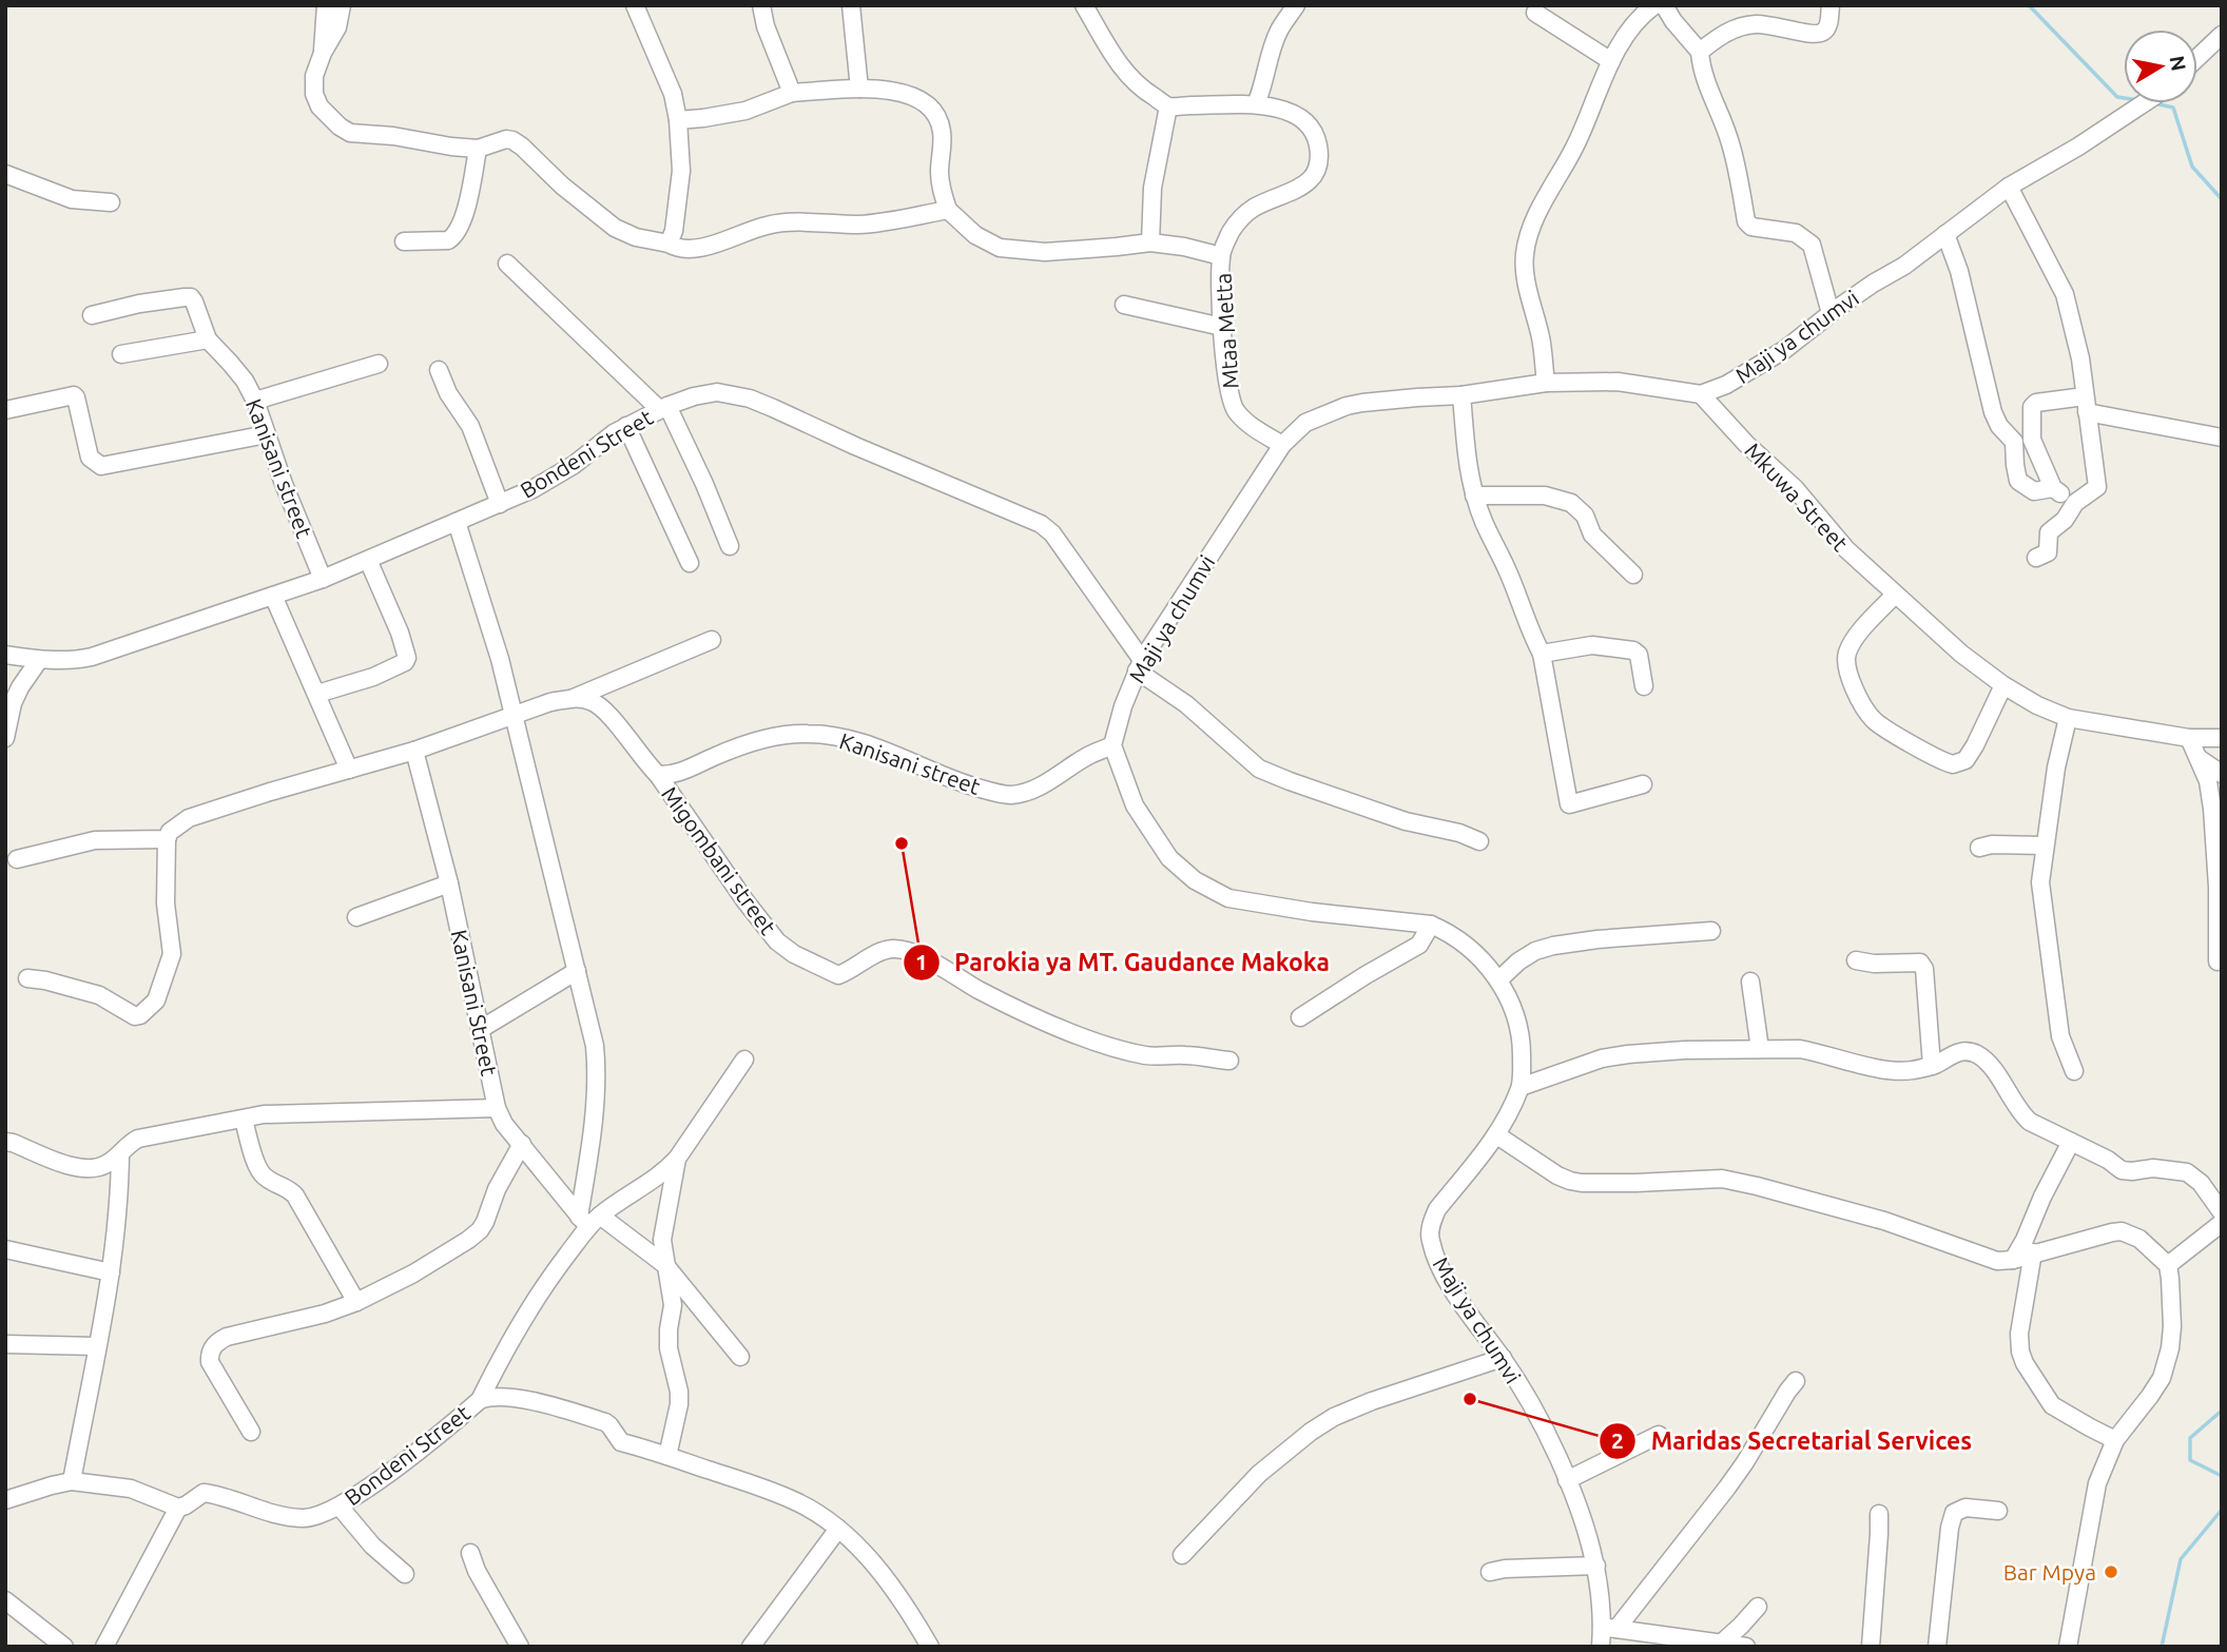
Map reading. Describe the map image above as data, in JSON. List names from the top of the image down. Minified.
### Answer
{"streets":{"street":["Mtaa Metta","Maji ya chumvi","Bondeni Street","Kanisani street","Mkuwa Street","Migombani street","Kanisani Street"]},"crossings":[["Mtaa Metta","Maji ya chumvi"],["Maji ya chumvi","Bondeni Street"],["Maji ya chumvi","Kanisani street"],["Maji ya chumvi","Mkuwa Street"],["Bondeni Street","Kanisani street"],["Kanisani street","Migombani street"]],"places":["Parokia ya MT. Gaudance Makoka","Maridas Secretarial Services","Bar Mpya"],"north":"right"}
